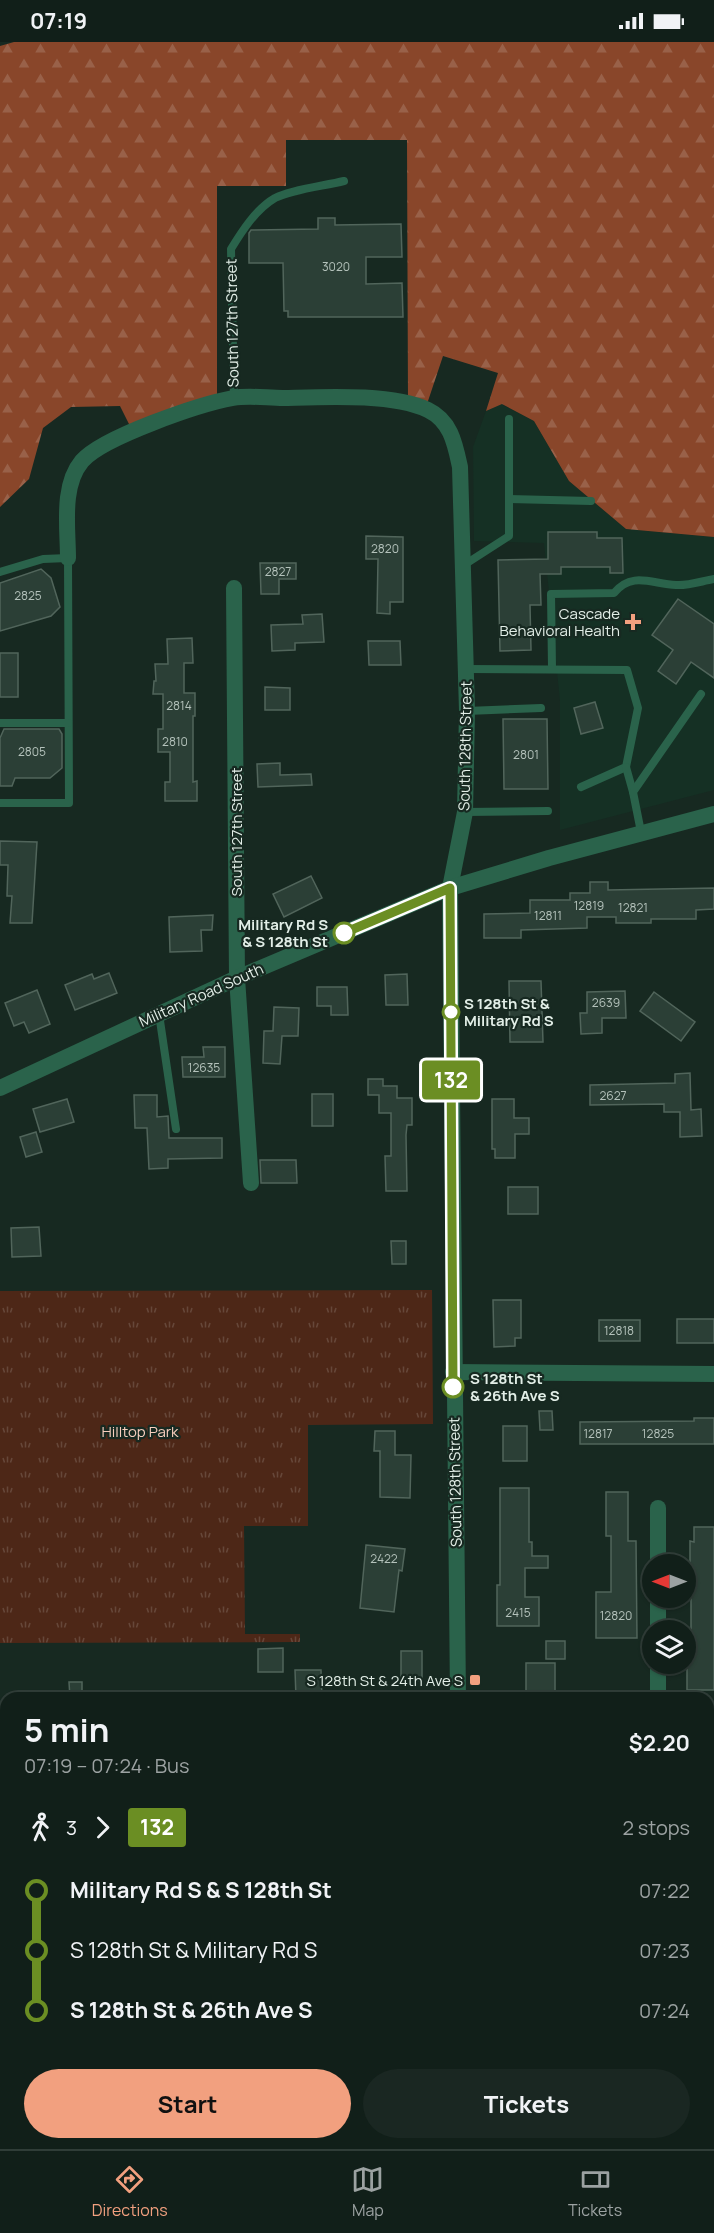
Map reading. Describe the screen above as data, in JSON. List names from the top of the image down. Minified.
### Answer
{"streets":{"street":["South 127th Street","South 128th Street","Military Road South"]},"crossings":[["South 127th Street","South 128th Street"],["South 127th Street","Military Road South"],["South 128th Street","Military Road South"]],"parks":["Hilltop Park"],"places":{"health":["Cascade Behavioral Health"],"other":["Military Rd S & S 128th St","S 128th St & Military Rd S","S 128th St & 26th Ave S"],"transit":["S 128th St & 24th Ave S"]},"lines":["bus line 132"],"house_numbers":["3020","2820","2827","2825","2814","2810","2805","2801","12819","12821","12811","2639","12635","2627","12818","12817","12825","2422","2415","12820"],"north":"left","page":{"status":"07:19","on_map":"132","heading":["5 min","07:19 – 07:24 · Bus","$2.20"],"legs":["3","132","2 stops"],"list":[{"name":"Military Rd S & S 128th St","value":"07:22"},{"name":"S 128th St & Military Rd S","value":"07:23"},{"name":"S 128th St & 26th Ave S","value":"07:24"}],"buttons":["Start","Tickets"],"tabs":["Directions","Map","Tickets"]}}
